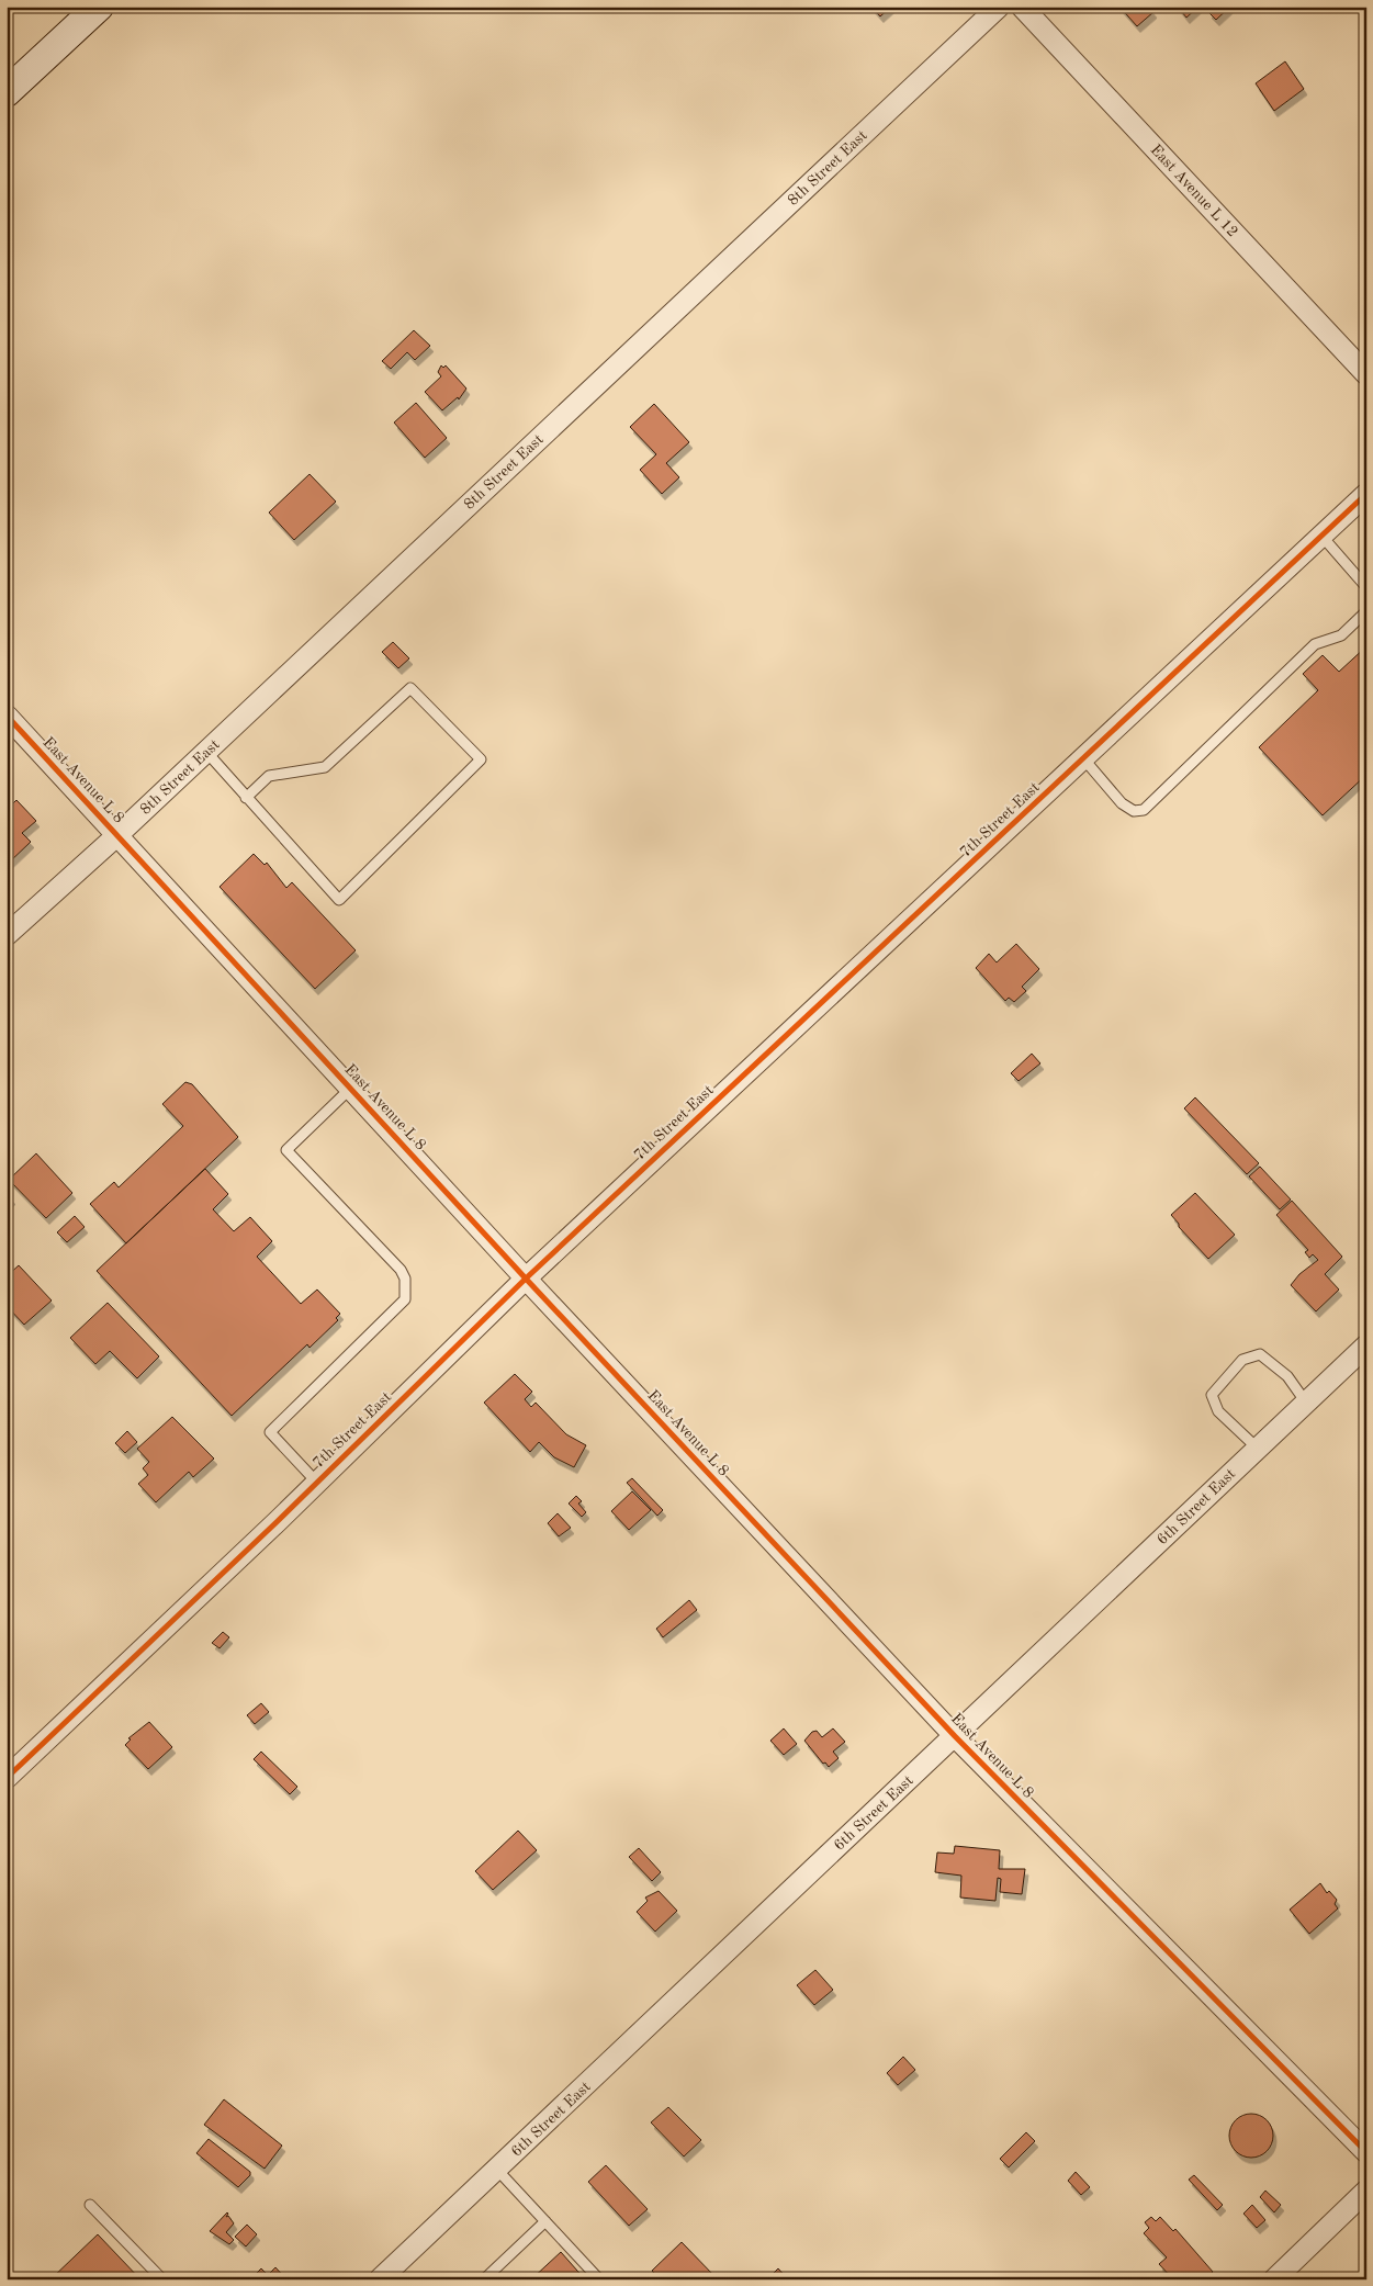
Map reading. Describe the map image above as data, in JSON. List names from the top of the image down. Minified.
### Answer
{"streets":{"street":["8th Street East","East Avenue L 12","East Avenue L 8","7th Street East","6th Street East"]},"crossings":[["8th Street East","East Avenue L 8"],["East Avenue L 8","7th Street East"],["East Avenue L 8","6th Street East"]]}
